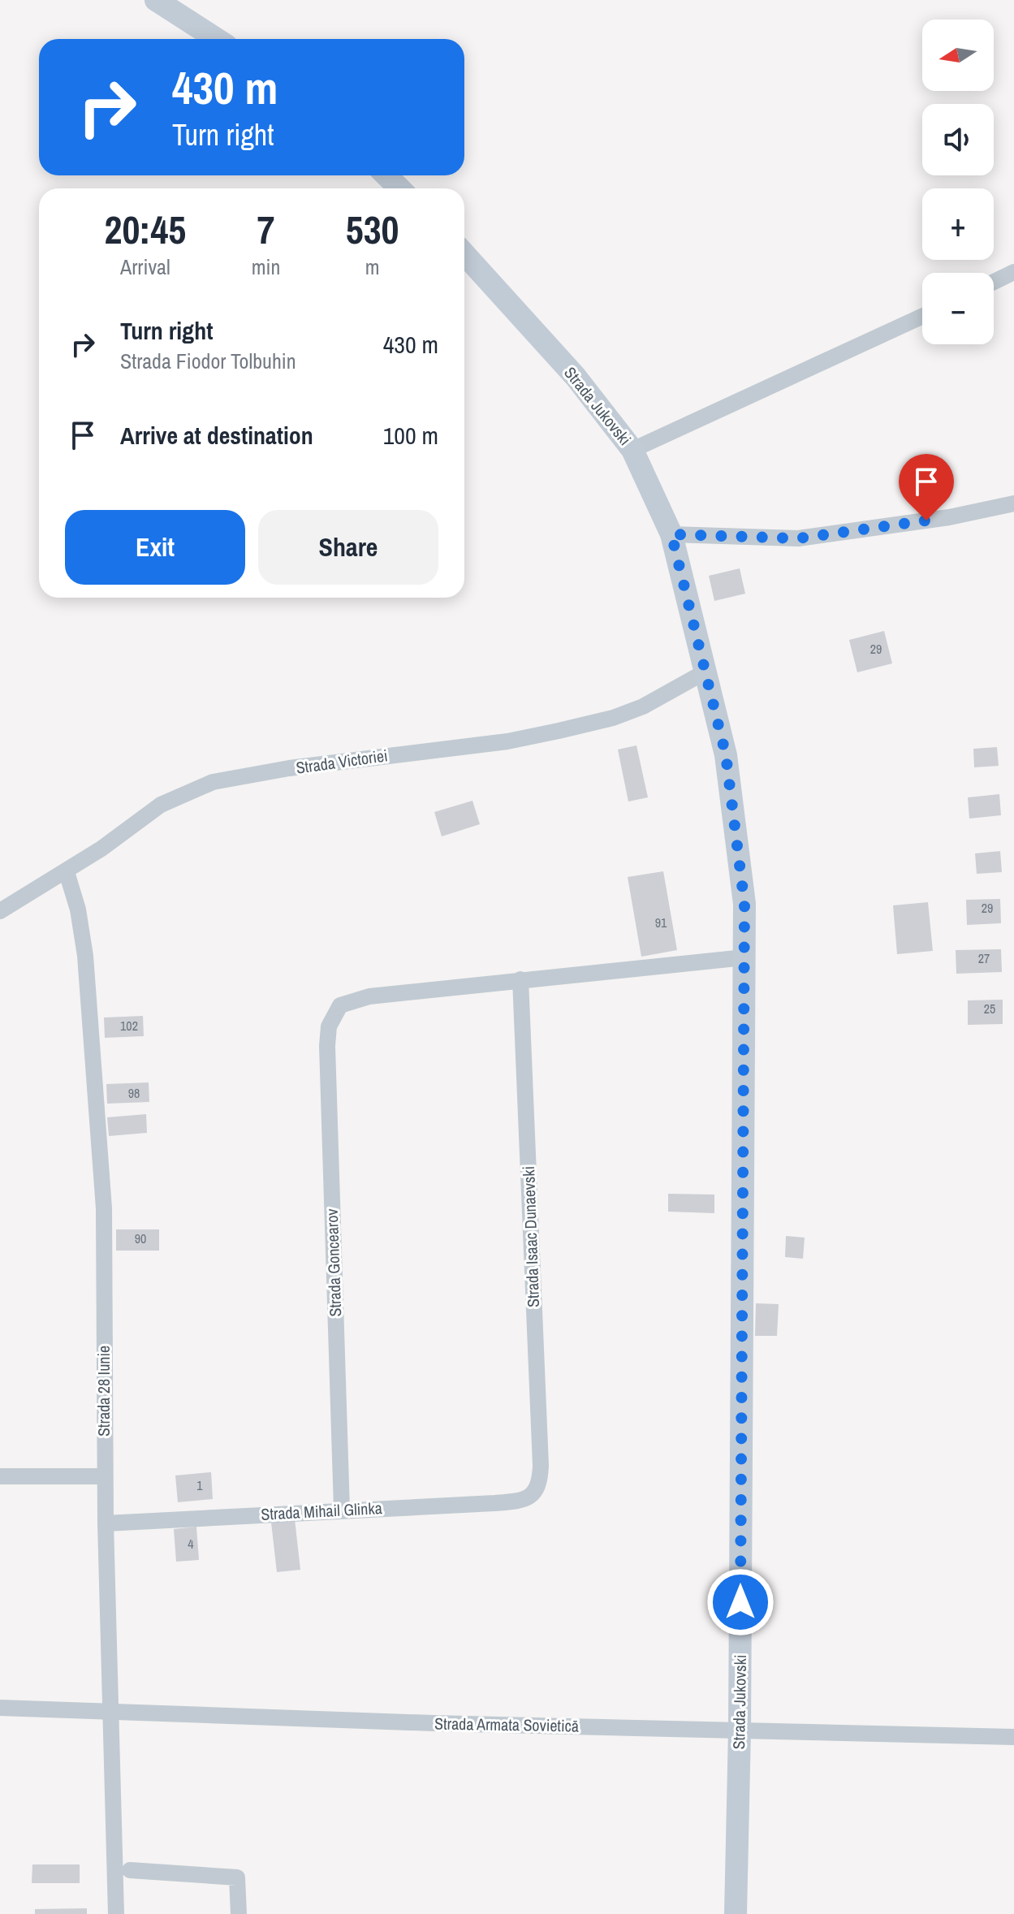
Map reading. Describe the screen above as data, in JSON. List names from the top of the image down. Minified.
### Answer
{"streets":{"main road":["Strada Jukovski"],"street":["Strada Victoriei","Strada Isaac Dunaevski","Strada Goncearov","Strada 28 Iunie","Strada Mihail Glinka","Strada Armata Sovietică"]},"crossings":[["Strada Jukovski","Strada Victoriei"],["Strada Jukovski","Strada Armata Sovietică"],["Strada Victoriei","Strada 28 Iunie"],["Strada Isaac Dunaevski","Strada Goncearov"],["Strada Isaac Dunaevski","Strada Mihail Glinka"],["Strada Goncearov","Strada Mihail Glinka"],["Strada 28 Iunie","Strada Mihail Glinka"],["Strada 28 Iunie","Strada Armata Sovietică"]],"house_numbers":["29","29","91","27","25","102","98","90","1","4"],"north":"left","page":{"map_buttons":["+","−"],"turn":["430 m","Turn right"],"eta":["20:45","Arrival","7","min","530","m"],"list":[{"name":"Turn right","note":"Strada Fiodor Tolbuhin","value":"430 m"},{"name":"Arrive at destination","value":"100 m"}],"buttons":["Exit","Share"]}}
